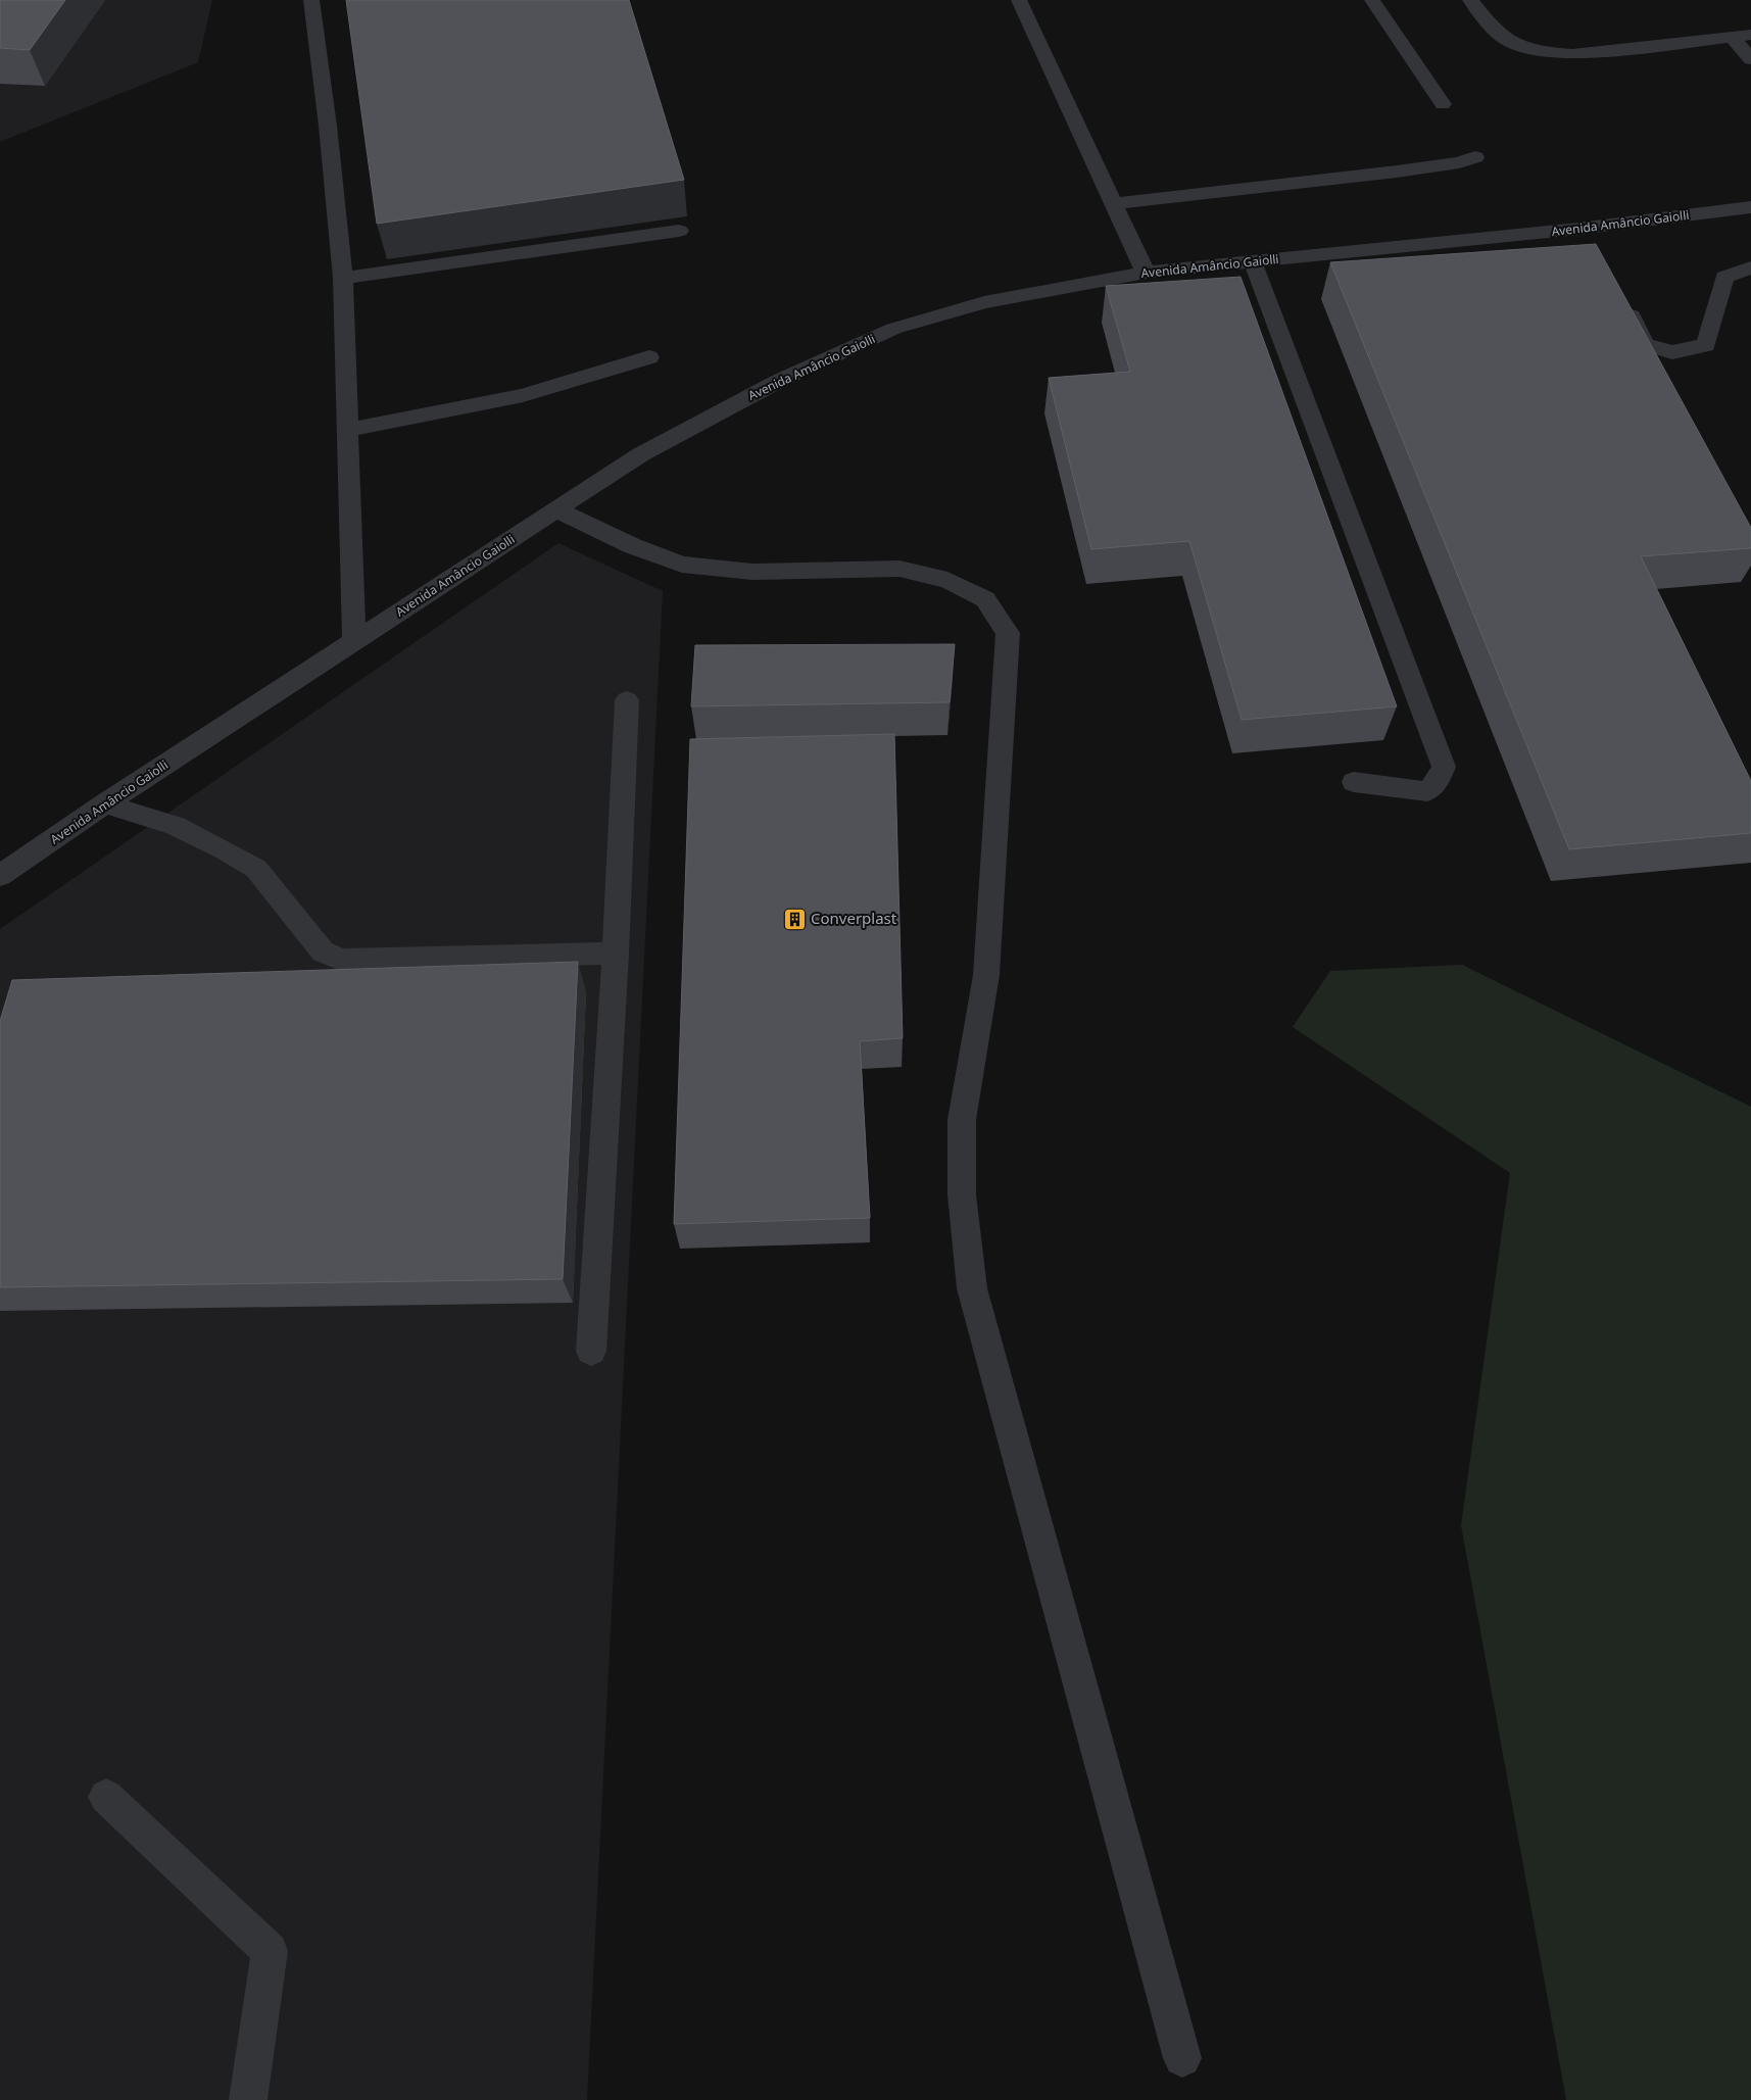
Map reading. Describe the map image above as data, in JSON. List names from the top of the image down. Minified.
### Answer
{"streets":{"street":["Avenida Amâncio Gaiolli"]},"places":{"building":["Converplast"]}}
